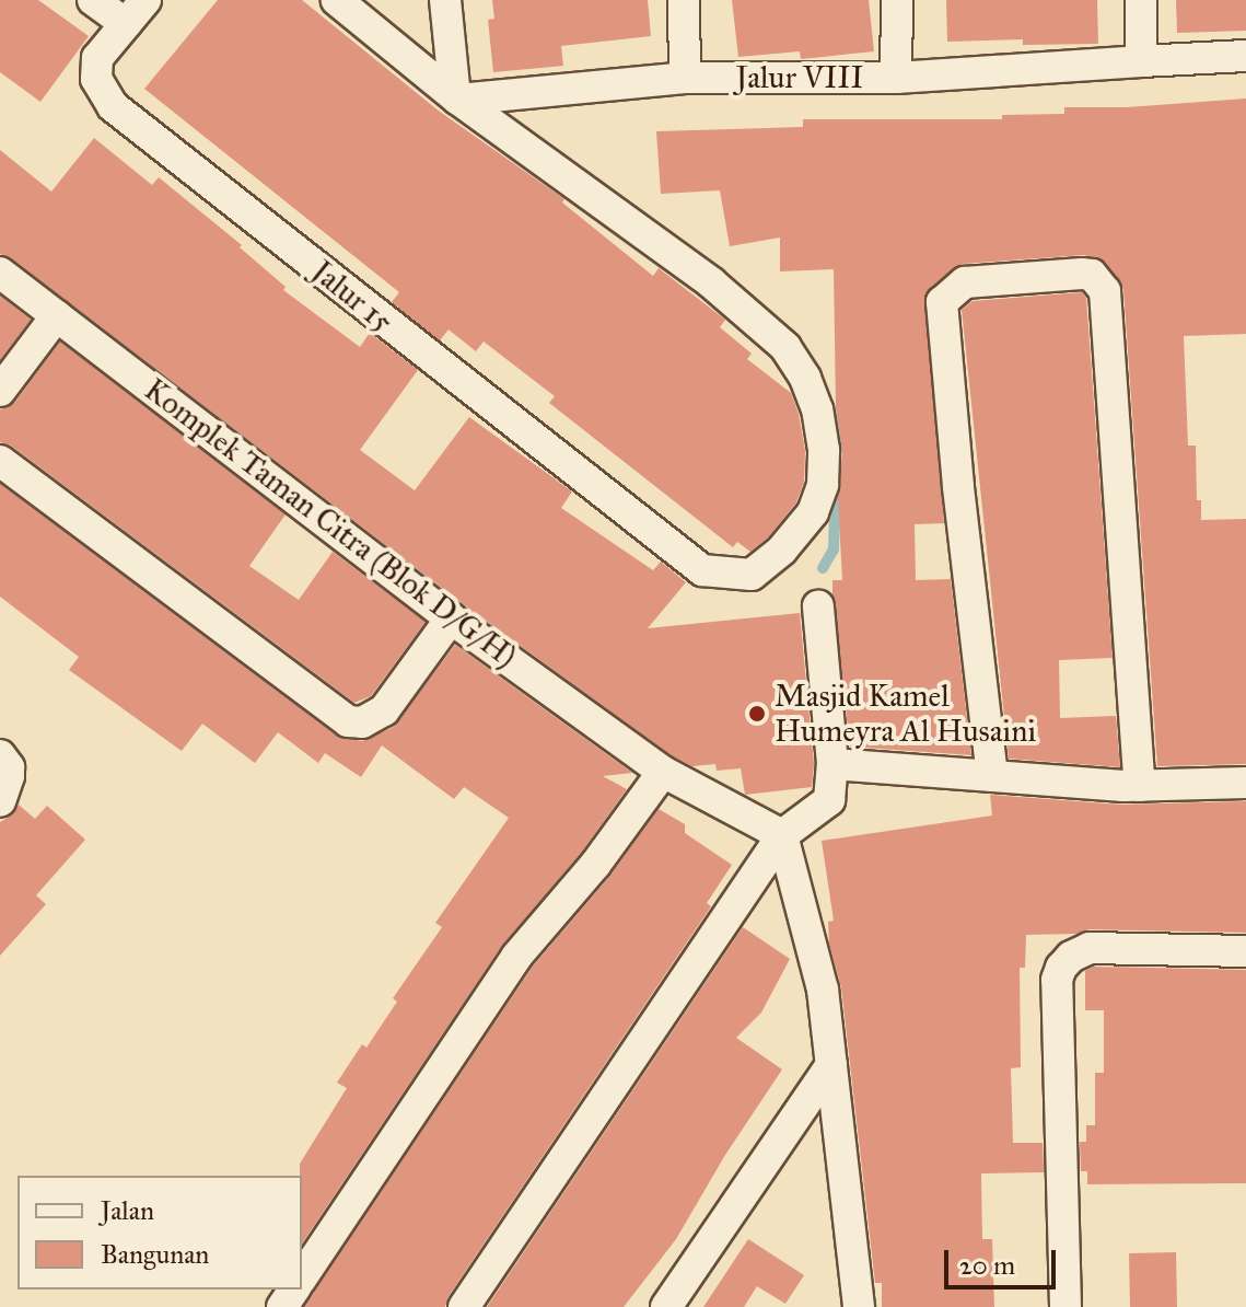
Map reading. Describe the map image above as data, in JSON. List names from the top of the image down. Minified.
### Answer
{"streets":{"street":["Jalur VIII","Jalur 15","Komplek Taman Citra (Blok D/G/H)"]},"crossings":[["Jalur VIII","Jalur 15"]],"places":["Masjid Kamel Humeyra Al Husaini"],"legend":["Jalan","Bangunan"],"scale_bar":"20 m"}
